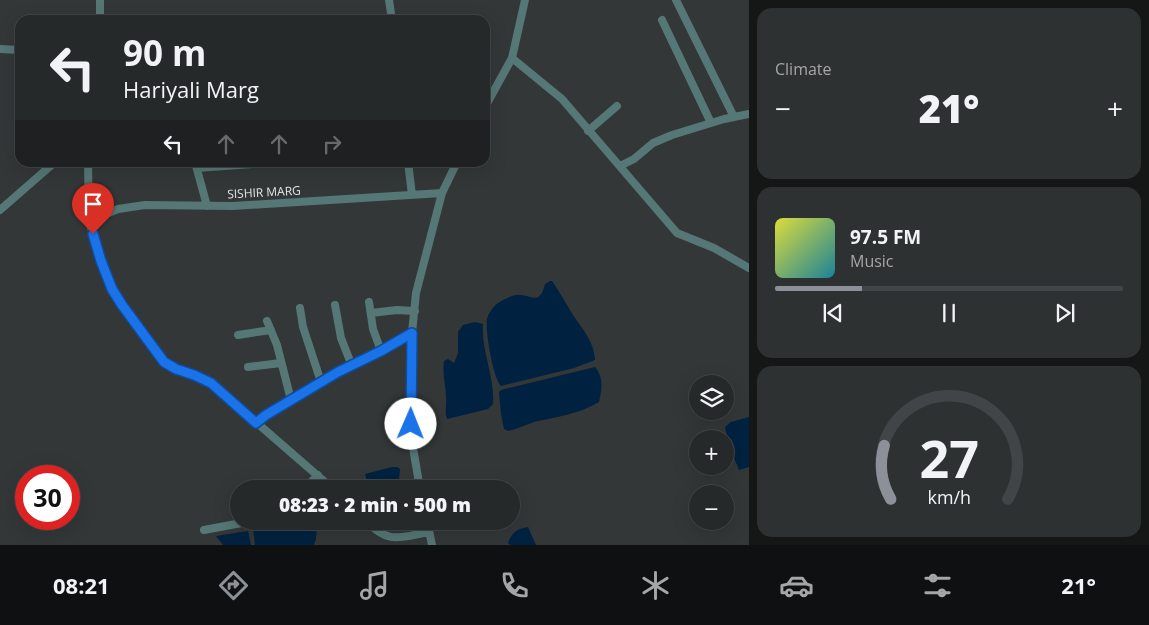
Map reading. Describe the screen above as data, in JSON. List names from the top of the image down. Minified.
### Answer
{"streets":{"street":["SISHIR MARG"]},"page":{"tile":"Climate","turn":["90 m","Hariyali Marg"],"heat":["−","21°","+"],"song":["97.5 FM","Music"],"map_buttons":["+","−"],"limit":"30","trip":"08:23 · 2 min · 500 m","tabs":["08:21","21°"],"gauge":["27","km/h"]}}
